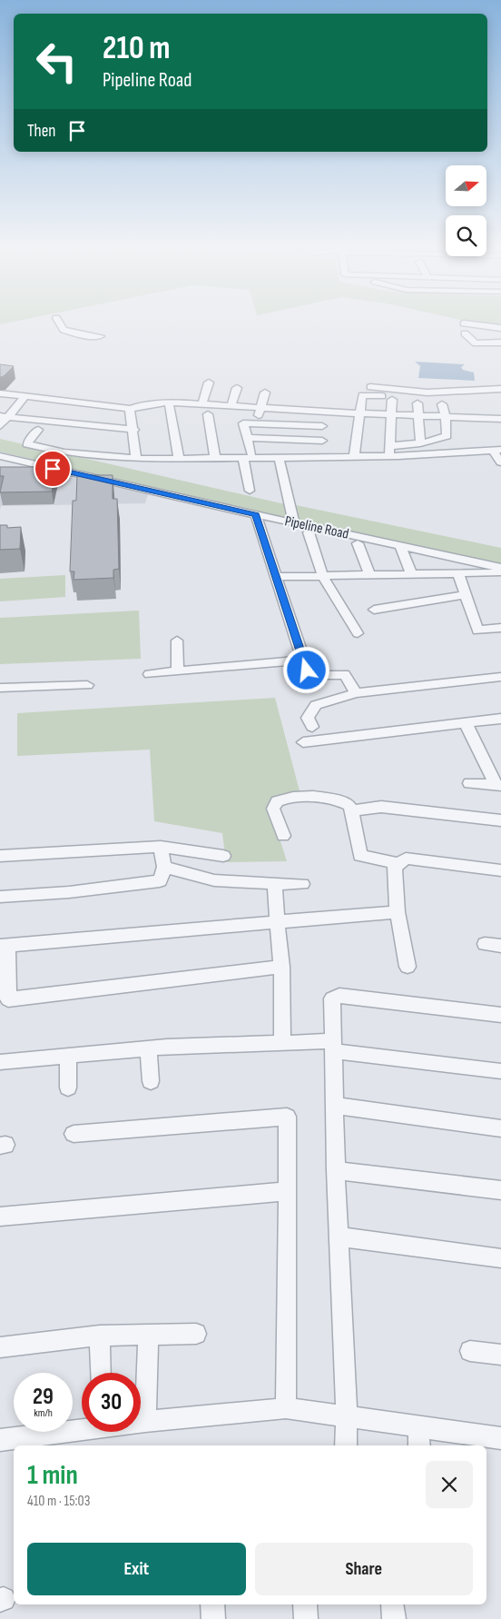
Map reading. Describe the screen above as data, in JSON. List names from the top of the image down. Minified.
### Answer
{"streets":{"street":["Pipeline Road"]},"north":"right","page":{"turn":["210 m","Pipeline Road"],"then":"Then","speed":"29 km/h","limit":"30","heading":["1 min","410 m · 15:03"],"buttons":["Exit","Share"]}}
